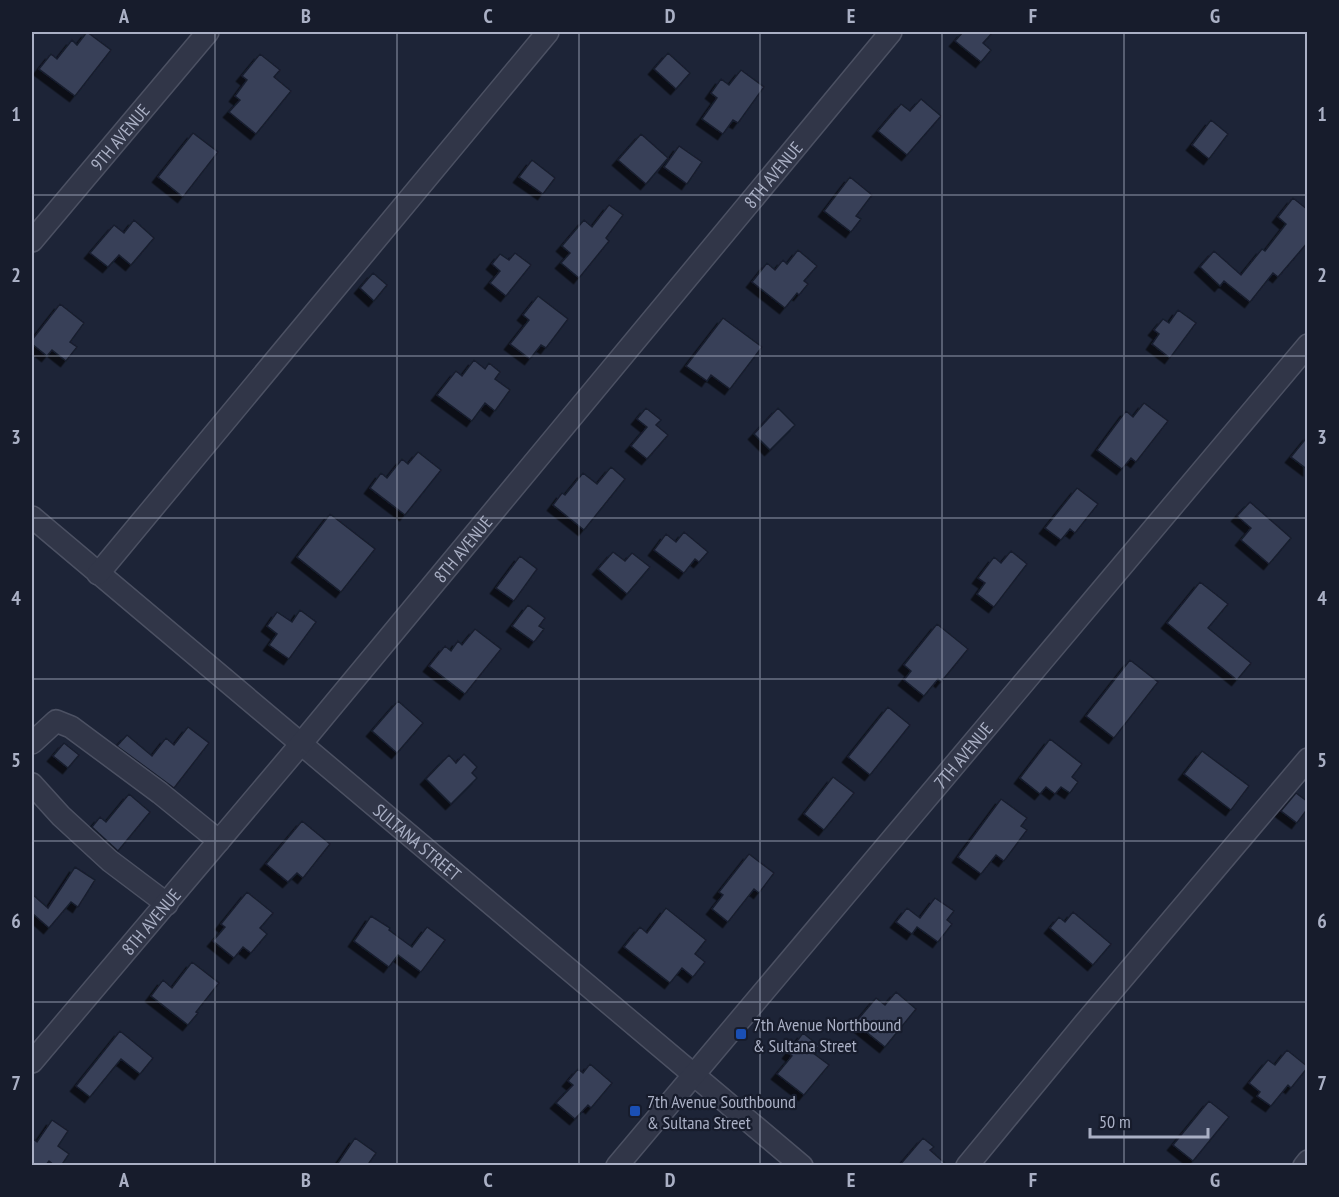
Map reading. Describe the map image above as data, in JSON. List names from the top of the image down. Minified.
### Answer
{"streets":{"street":["9TH AVENUE","8TH AVENUE","7TH AVENUE","SULTANA STREET"]},"crossings":[["8TH AVENUE","SULTANA STREET"],["7TH AVENUE","SULTANA STREET"]],"places":{"transit":["7th Avenue Northbound & Sultana Street","7th Avenue Southbound & Sultana Street"]},"scale_bar":"50 m","grid":{"columns":["A","B","C","D","E","F","G"],"rows":["1","2","3","4","5","6","7"]}}
